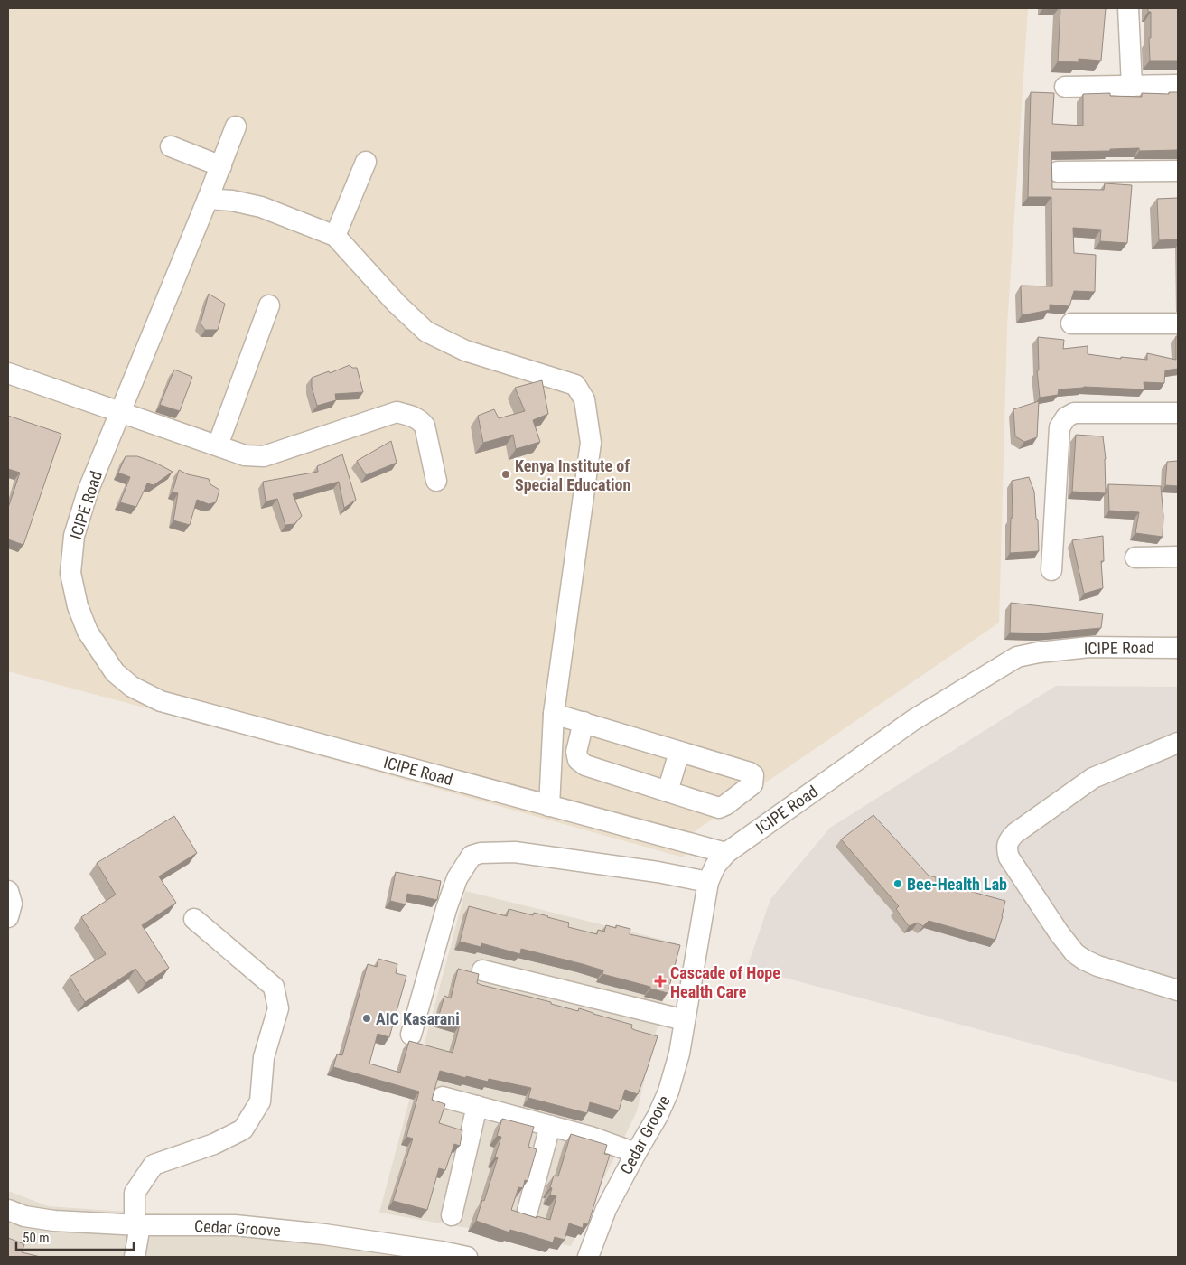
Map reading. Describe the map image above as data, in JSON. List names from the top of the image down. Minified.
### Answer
{"streets":{"street":["ICIPE Road","Cedar Groove"]},"crossings":[["ICIPE Road","Cedar Groove"]],"places":{"other":["Kenya Institute of Special Education","Bee-Health Lab","AIC Kasarani"],"health":["Cascade of Hope Health Care"]},"scale_bar":"50 m"}
